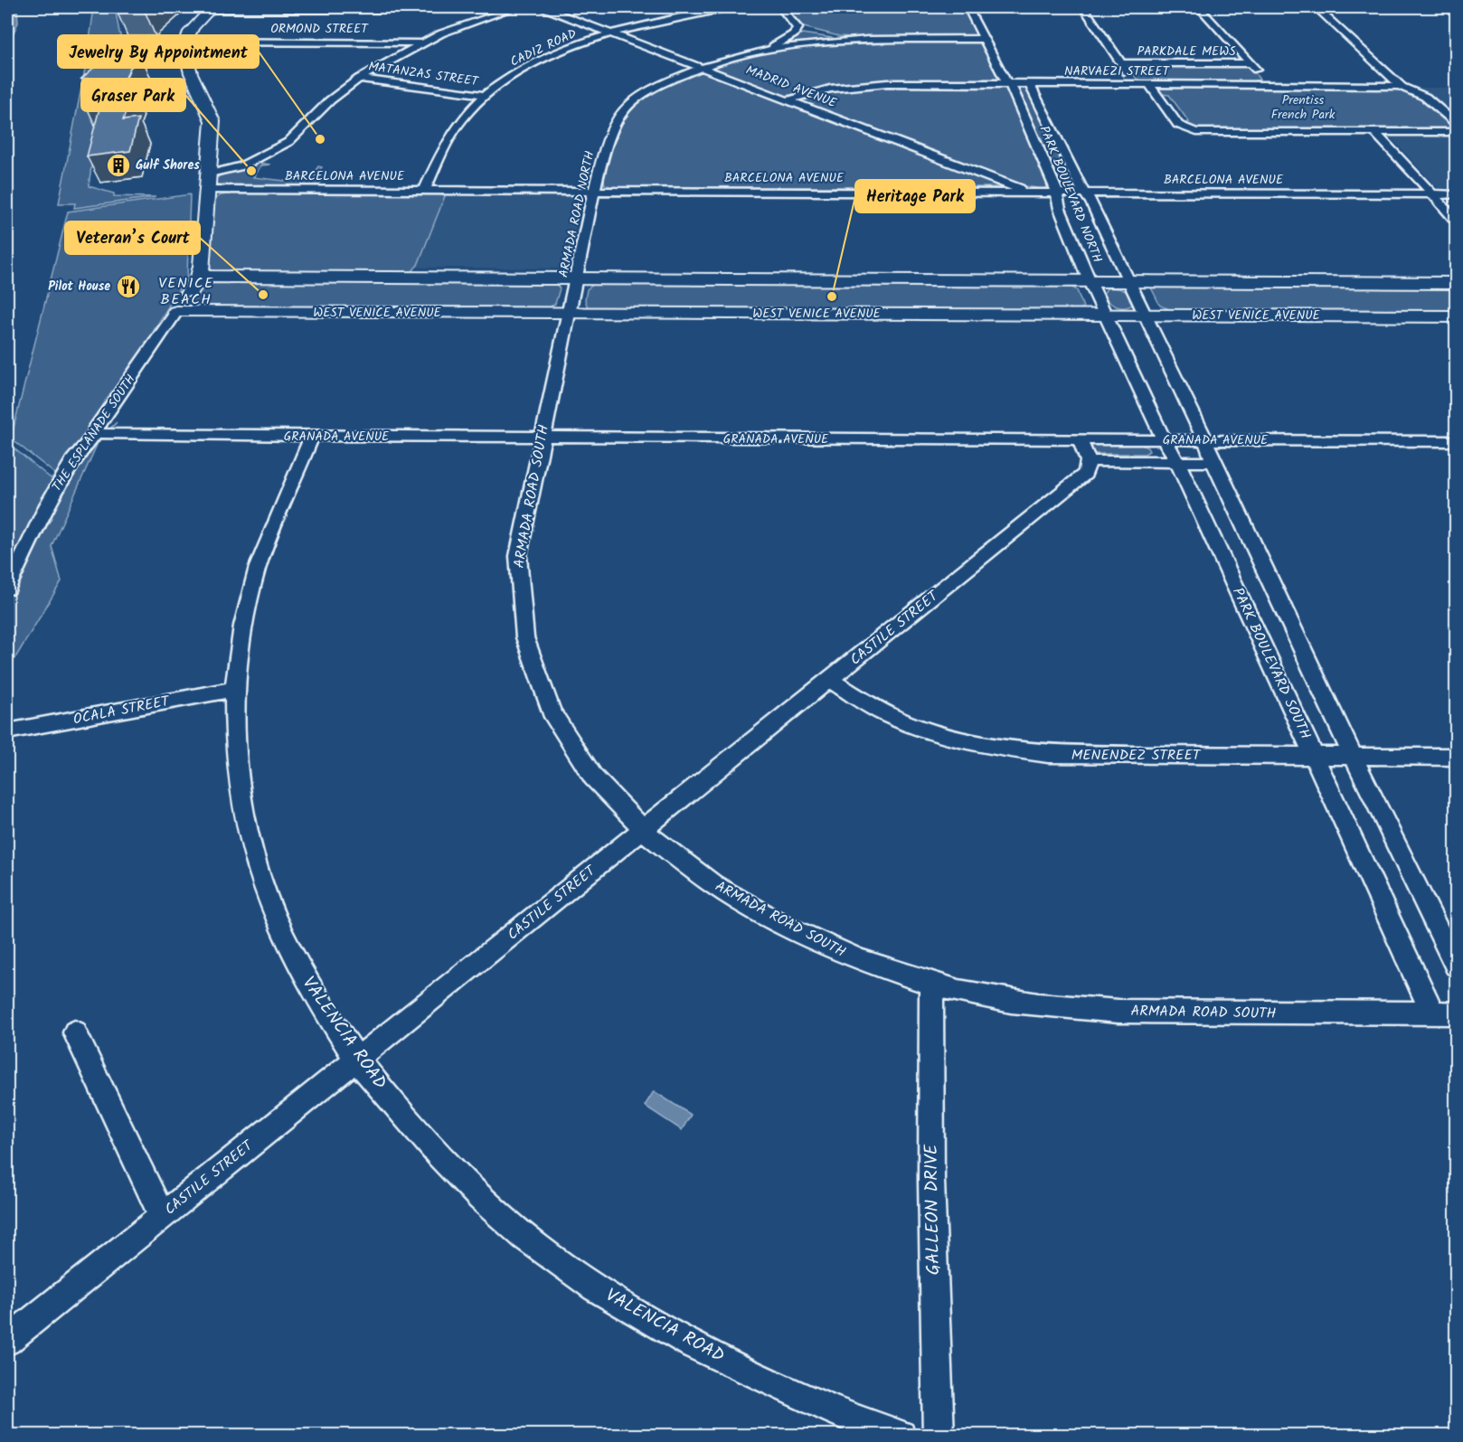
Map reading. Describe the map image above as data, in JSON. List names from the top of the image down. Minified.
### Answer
{"streets":{"street":["ORMOND STREET","CADIZ ROAD","PARKDALE MEWS","NARVAEZI STREET","MATANZAS STREET","MADRID AVENUE","BARCELONA AVENUE","PARK BOULEVARD NORTH","ARMADA ROAD NORTH","WEST VENICE AVENUE","THE ESPLANADE SOUTH","GRANADA AVENUE","ARMADA ROAD SOUTH","CASTILE STREET","PARK BOULEVARD SOUTH","OCALA STREET","MENENDEZ STREET","VALENCIA ROAD","GALLEON DRIVE"]},"crossings":[["CADIZ ROAD","MATANZAS STREET"],["CADIZ ROAD","MADRID AVENUE"],["CADIZ ROAD","BARCELONA AVENUE"],["NARVAEZI STREET","MADRID AVENUE"],["NARVAEZI STREET","PARK BOULEVARD NORTH"],["MADRID AVENUE","BARCELONA AVENUE"],["MADRID AVENUE","ARMADA ROAD NORTH"],["BARCELONA AVENUE","PARK BOULEVARD NORTH"],["BARCELONA AVENUE","ARMADA ROAD NORTH"],["PARK BOULEVARD NORTH","ARMADA ROAD NORTH"],["PARK BOULEVARD NORTH","WEST VENICE AVENUE"],["PARK BOULEVARD NORTH","PARK BOULEVARD SOUTH"],["ARMADA ROAD NORTH","WEST VENICE AVENUE"],["ARMADA ROAD NORTH","ARMADA ROAD SOUTH"],["WEST VENICE AVENUE","THE ESPLANADE SOUTH"],["WEST VENICE AVENUE","ARMADA ROAD SOUTH"],["WEST VENICE AVENUE","PARK BOULEVARD SOUTH"],["THE ESPLANADE SOUTH","GRANADA AVENUE"],["GRANADA AVENUE","ARMADA ROAD SOUTH"],["GRANADA AVENUE","PARK BOULEVARD SOUTH"],["GRANADA AVENUE","VALENCIA ROAD"],["ARMADA ROAD SOUTH","CASTILE STREET"],["ARMADA ROAD SOUTH","PARK BOULEVARD SOUTH"],["ARMADA ROAD SOUTH","GALLEON DRIVE"],["CASTILE STREET","MENENDEZ STREET"],["CASTILE STREET","VALENCIA ROAD"],["PARK BOULEVARD SOUTH","MENENDEZ STREET"],["OCALA STREET","VALENCIA ROAD"]],"districts":["VENICE BEACH"],"parks":["Prentiss French Park"],"places":{"other":["Jewelry By Appointment","Graser Park","Veteran’s Court","Heritage Park"],"building":["Gulf Shores"],"restaurant":["Pilot House"]}}
